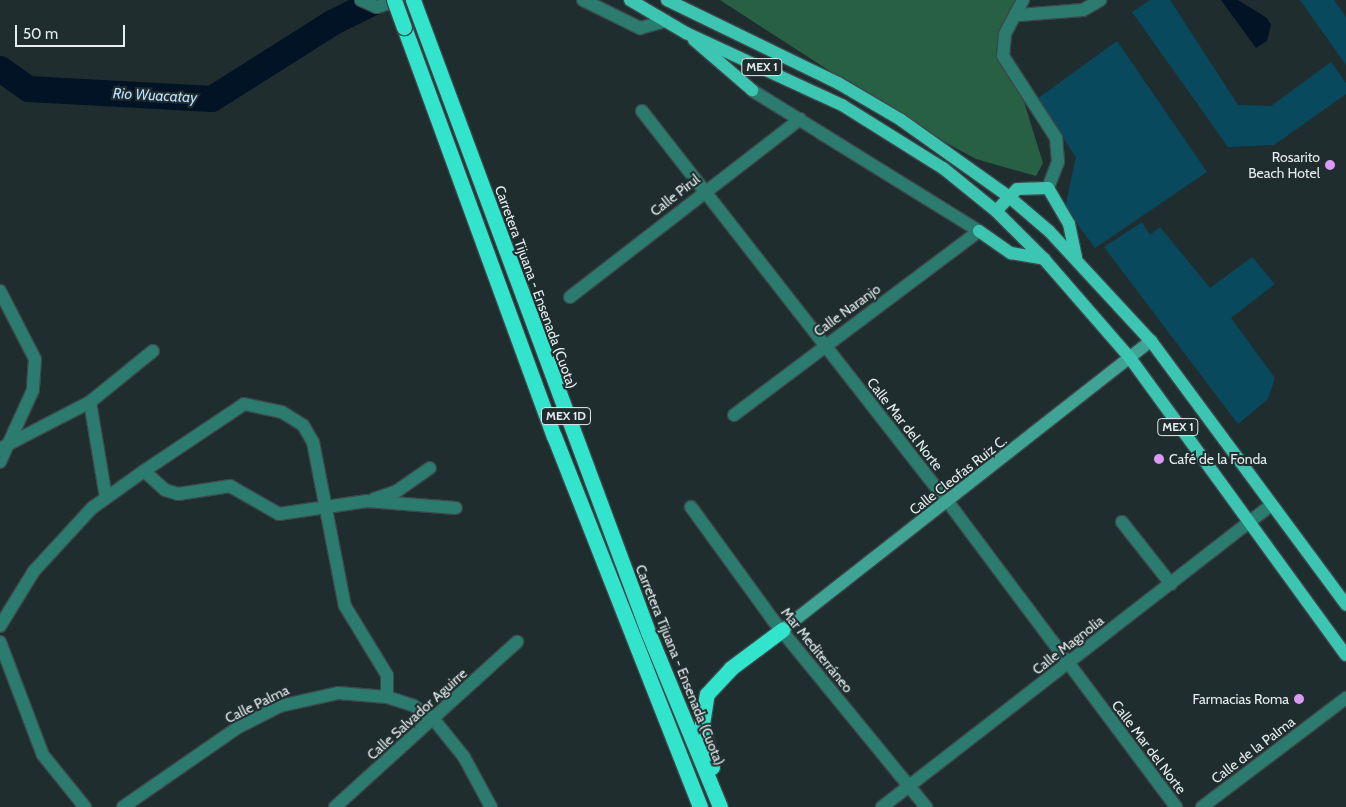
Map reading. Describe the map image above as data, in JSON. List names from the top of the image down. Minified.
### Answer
{"streets":{"highway":["Carretera Tijuana - Ensenada (Cuota)","MEX 1D"],"main road":["MEX 1","Calle Cleofas Ruiz C."],"street":["Calle Pirul","Calle Naranjo","Calle Mar del Norte","Calle Magnolia","Mar Mediterráneo","Calle Palma","Calle Salvador Aguirre","Calle de la Palma"]},"crossings":[["MEX 1","Calle Cleofas Ruiz C."],["MEX 1","Calle Magnolia"],["Calle Pirul","Calle Mar del Norte"],["Calle Naranjo","Calle Mar del Norte"],["Calle Mar del Norte","Calle Cleofas Ruiz C."],["Calle Mar del Norte","Calle Magnolia"],["Calle Cleofas Ruiz C.","Mar Mediterráneo"],["Calle Magnolia","Mar Mediterráneo"],["Calle Palma","Calle Salvador Aguirre"]],"water":["Rio Wuacatay"],"places":["Rosarito Beach Hotel","Café de la Fonda","Farmacias Roma"],"scale_bar":"50 m"}
